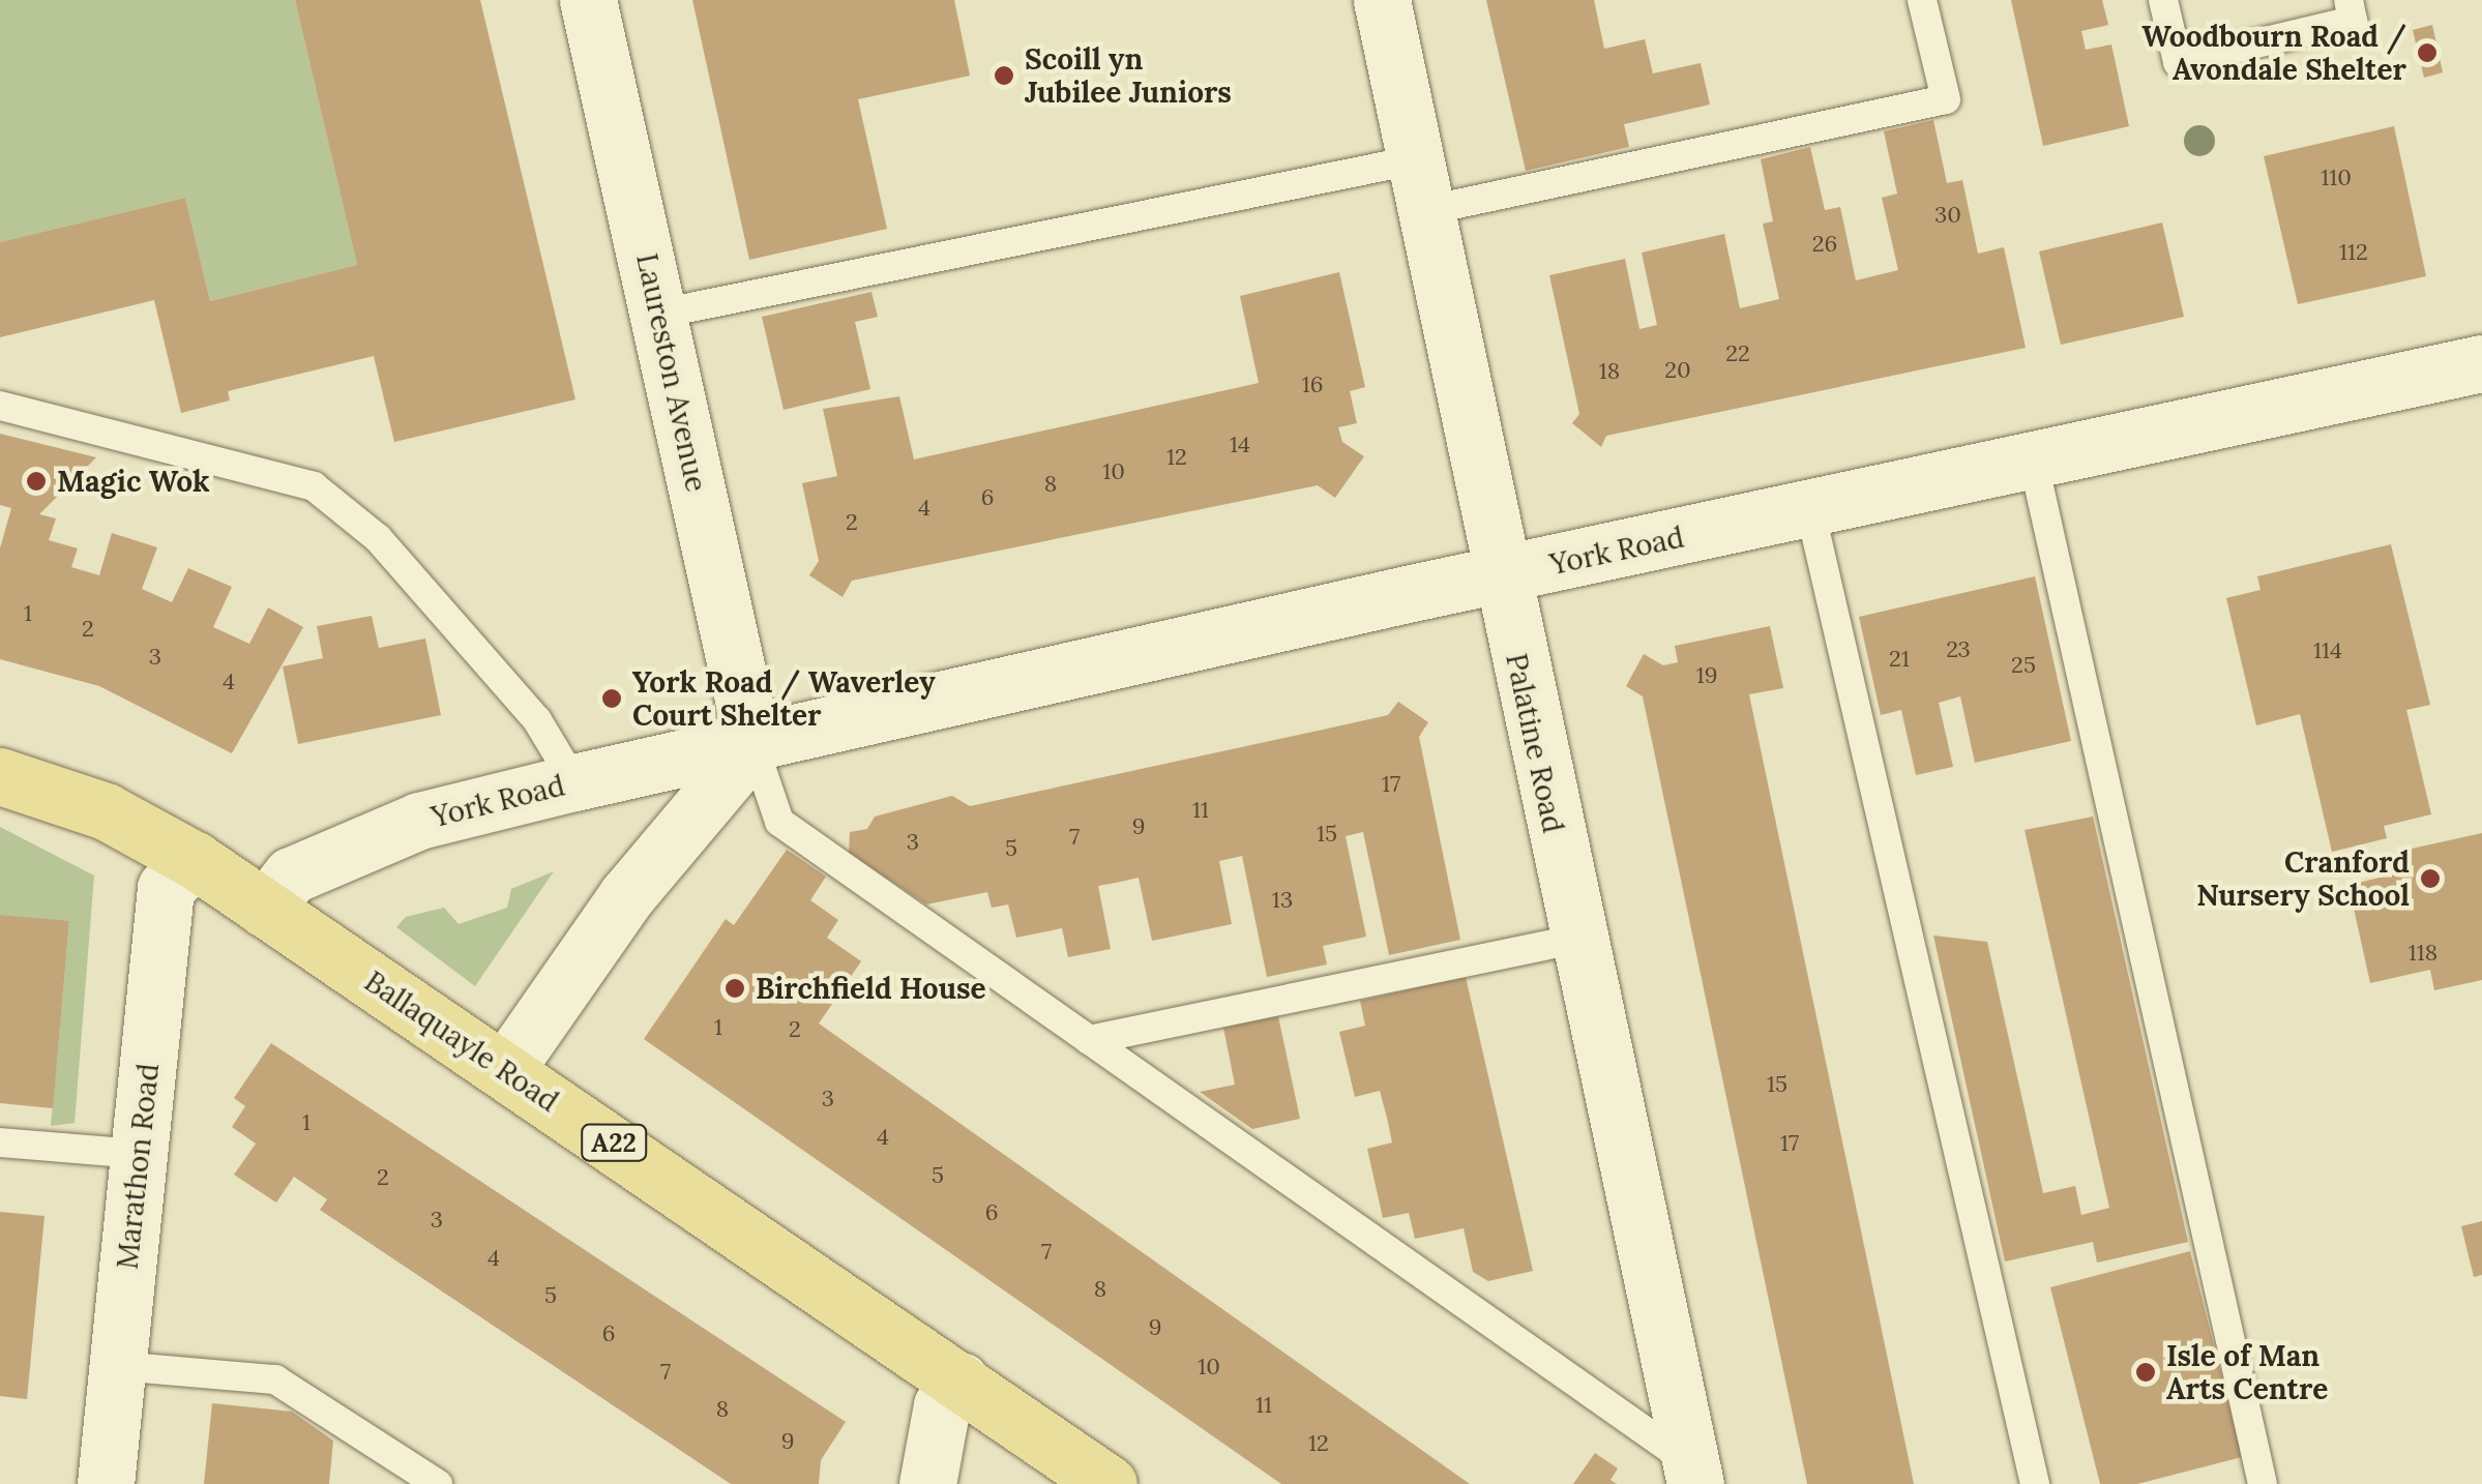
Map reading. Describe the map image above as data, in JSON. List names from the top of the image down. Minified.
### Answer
{"streets":{"main road":["Ballaquayle Road","A22"],"street":["Laureston Avenue","York Road","Palatine Road","Marathon Road"]},"crossings":[["Laureston Avenue","York Road"],["York Road","Palatine Road"],["York Road","Ballaquayle Road"],["Ballaquayle Road","Marathon Road"]],"places":["Woodbourn Road / Avondale Shelter","Scoill yn Jubilee Juniors","Magic Wok","York Road / Waverley Court Shelter","Cranford Nursery School","Birchfield House","Isle of Man Arts Centre"],"house_numbers":["110","30","26","112","22","20","18","16","14","12","10","8","6","4","2","1","2","23","114","3","21","25","19","4","17","11","9","15","7","3","5","13","118","1","2","15","3","1","4","17","5","2","6","3","7","4","8","5","9","6","10","7","11","8","9","12"]}
